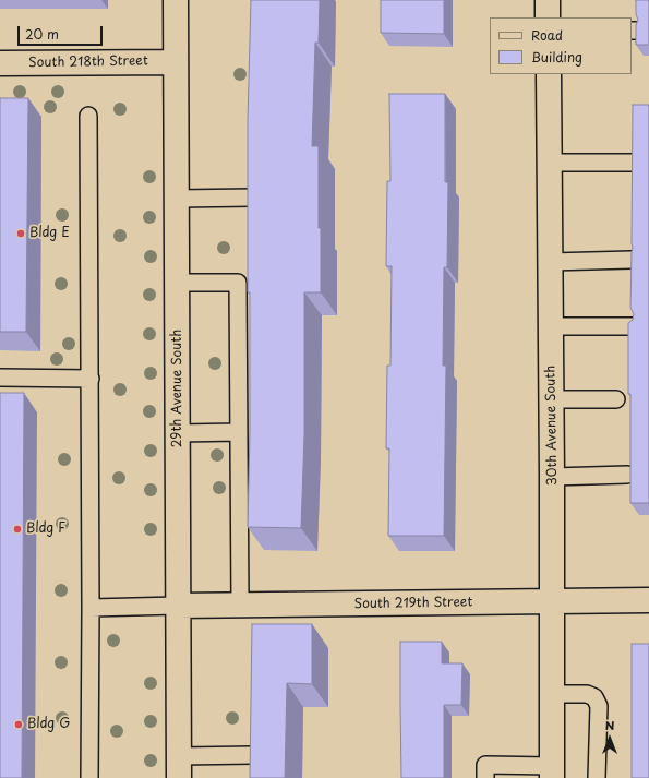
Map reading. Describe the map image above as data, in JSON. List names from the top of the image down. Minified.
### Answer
{"streets":{"street":["South 218th Street","29th Avenue South","30th Avenue South","South 219th Street"]},"crossings":[["South 218th Street","29th Avenue South"],["29th Avenue South","South 219th Street"],["30th Avenue South","South 219th Street"]],"places":["Bldg E","Bldg F","Bldg G"],"legend":["Road","Building"],"scale_bar":"20 m","north":"top"}
